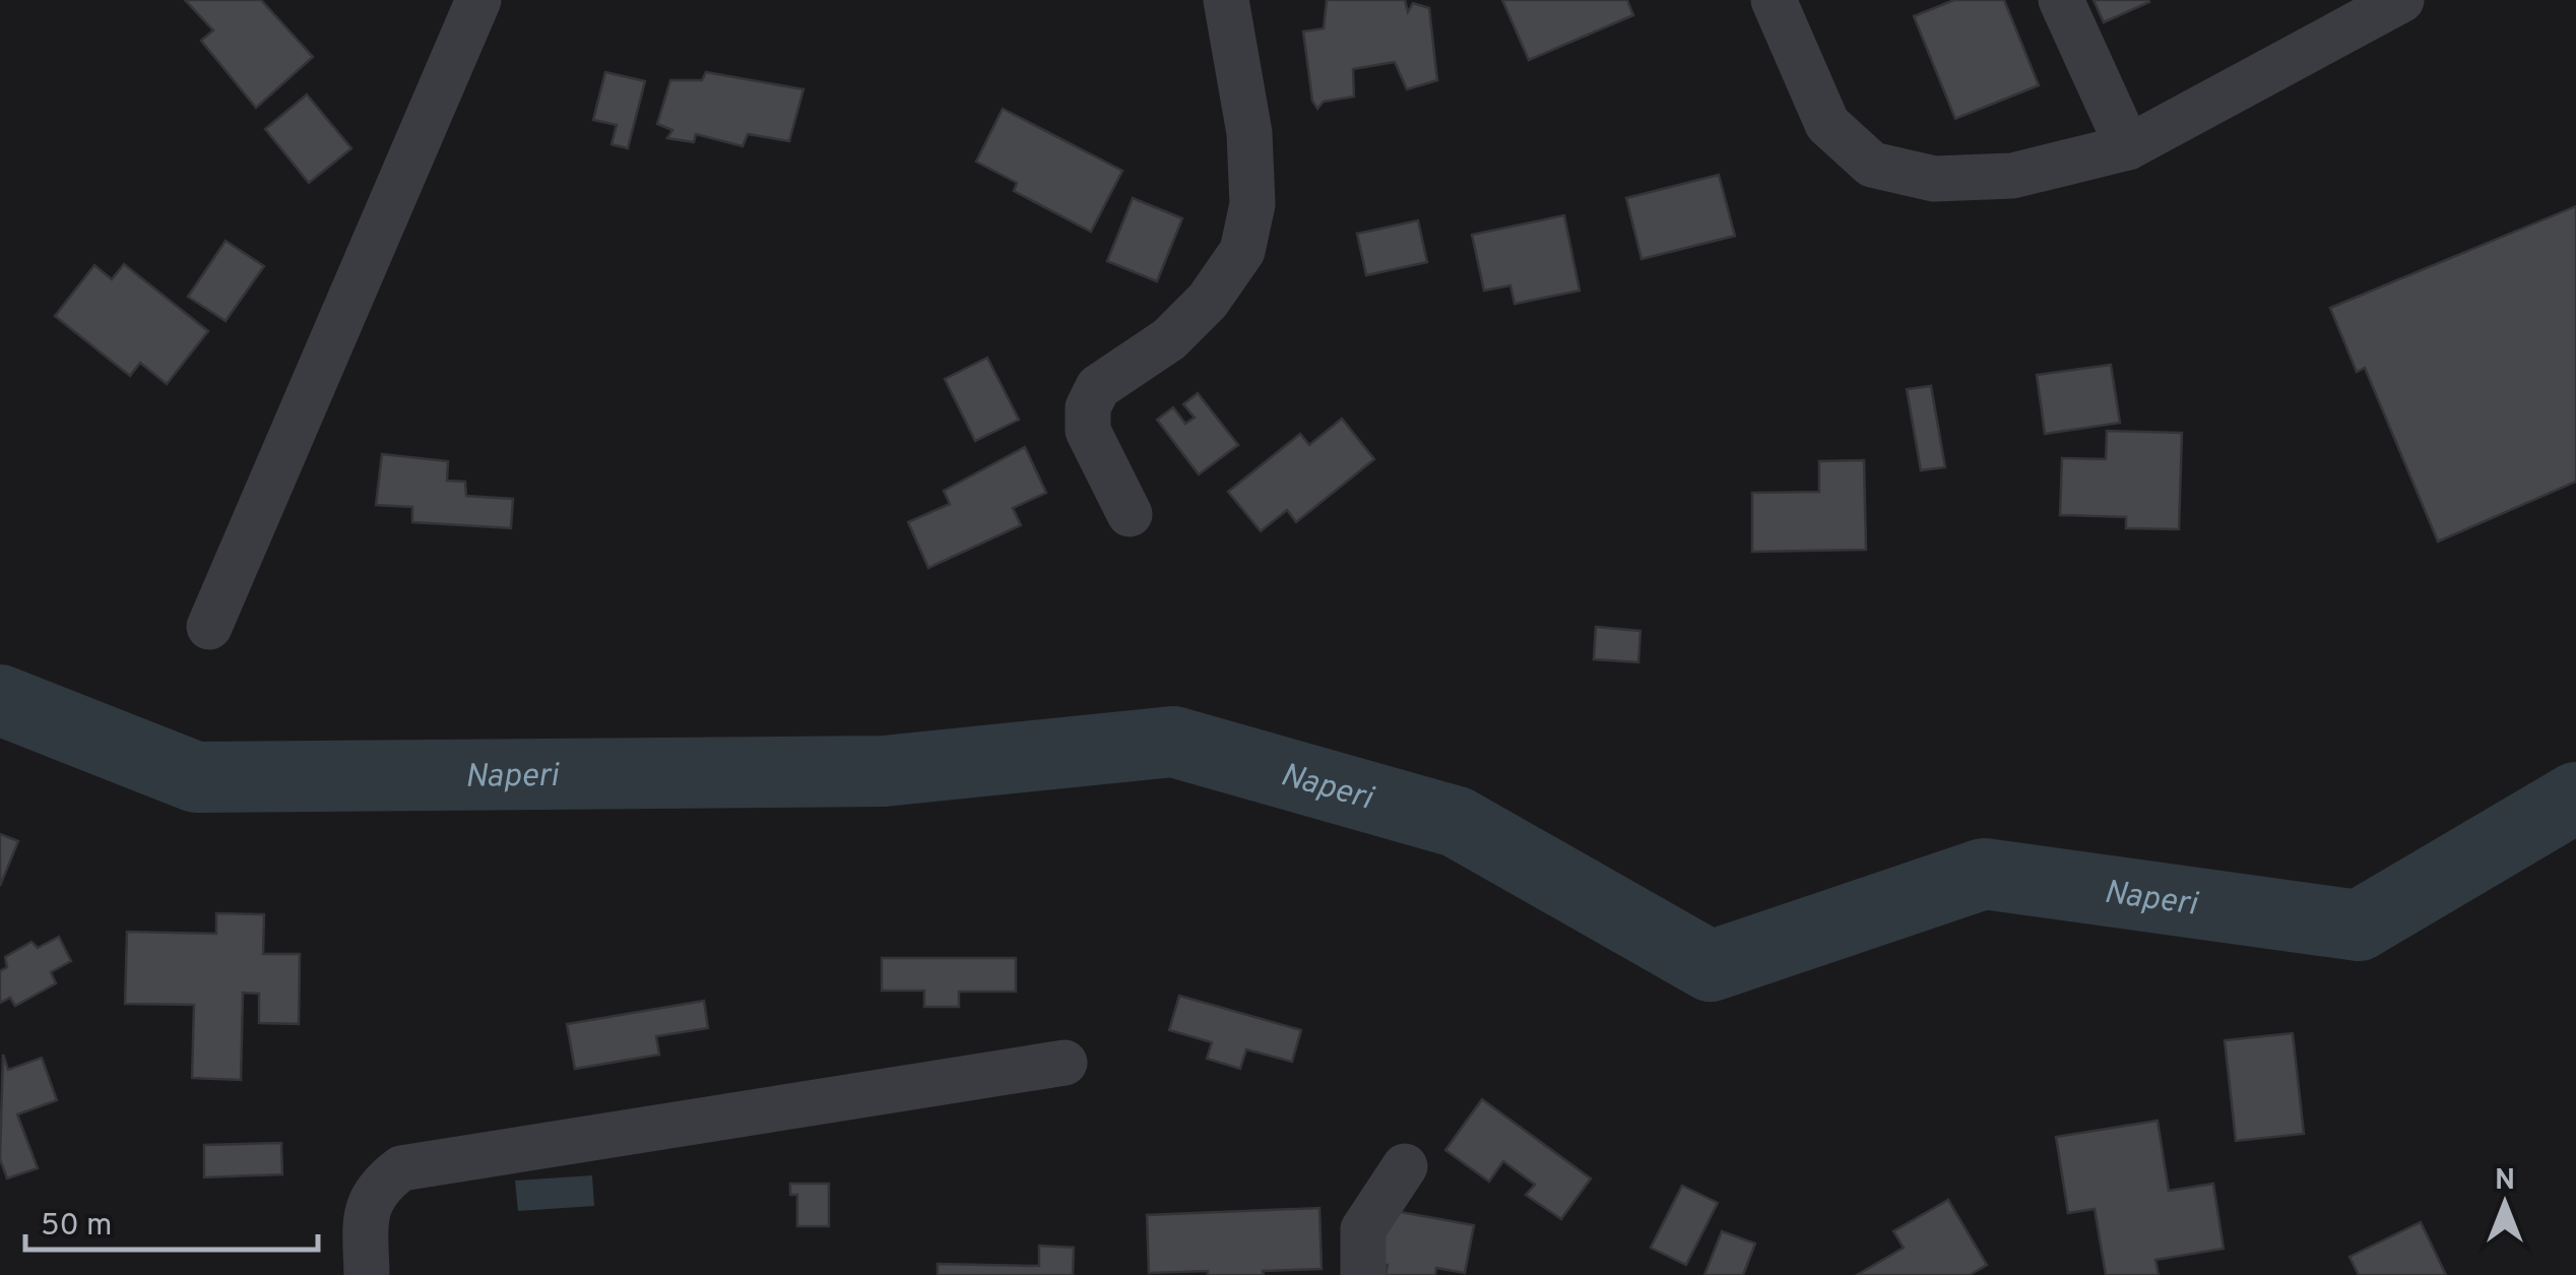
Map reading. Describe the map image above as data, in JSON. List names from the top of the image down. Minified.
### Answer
{"water":["Naperi"],"scale_bar":"50 m","north":"top"}
